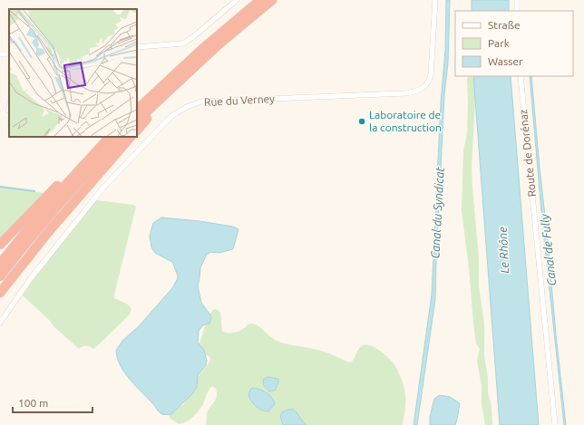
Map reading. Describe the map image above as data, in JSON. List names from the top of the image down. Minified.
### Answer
{"streets":{"street":["Rue du Verney","Route de Dorénaz"]},"water":["Canal du Syndicat","Le Rhône","Canal de Fully"],"places":["Laboratoire de la construction"],"legend":["Straße","Park","Wasser"],"scale_bar":"100 m"}
